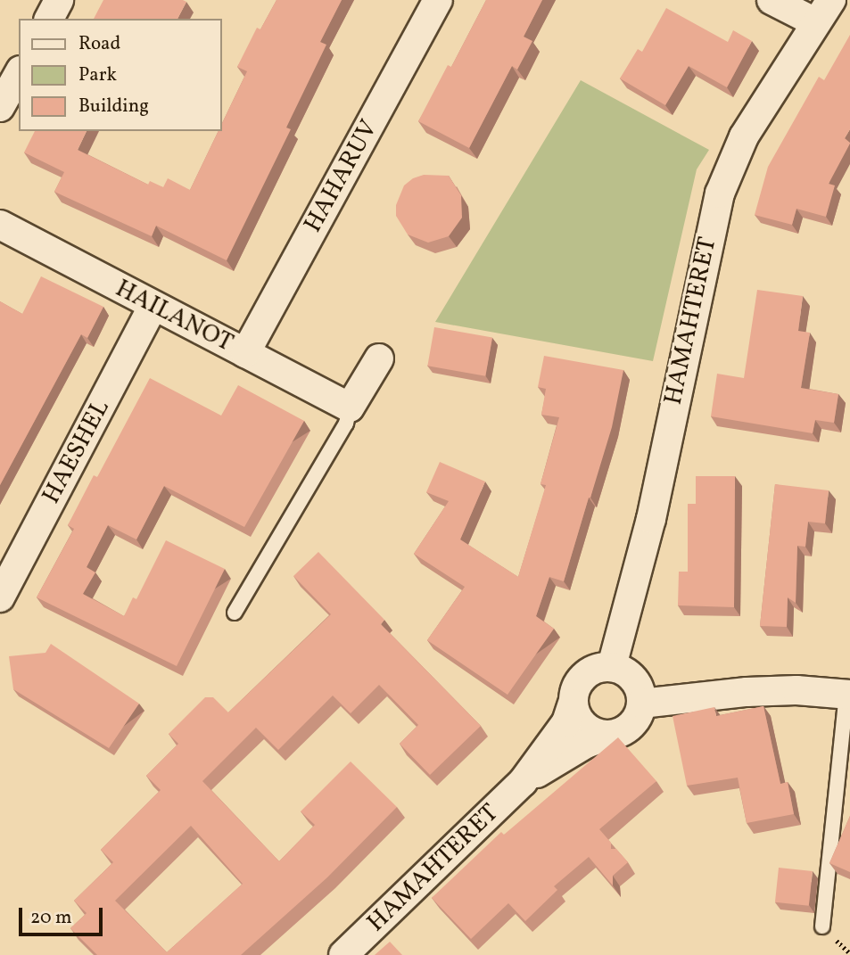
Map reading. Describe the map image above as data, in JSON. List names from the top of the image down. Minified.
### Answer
{"streets":{"street":["HAHARUV","HAILANOT","HAMAHTERET","HAESHEL"]},"crossings":[["HAHARUV","HAILANOT"],["HAILANOT","HAESHEL"]],"legend":["Road","Park","Building"],"scale_bar":"20 m"}
